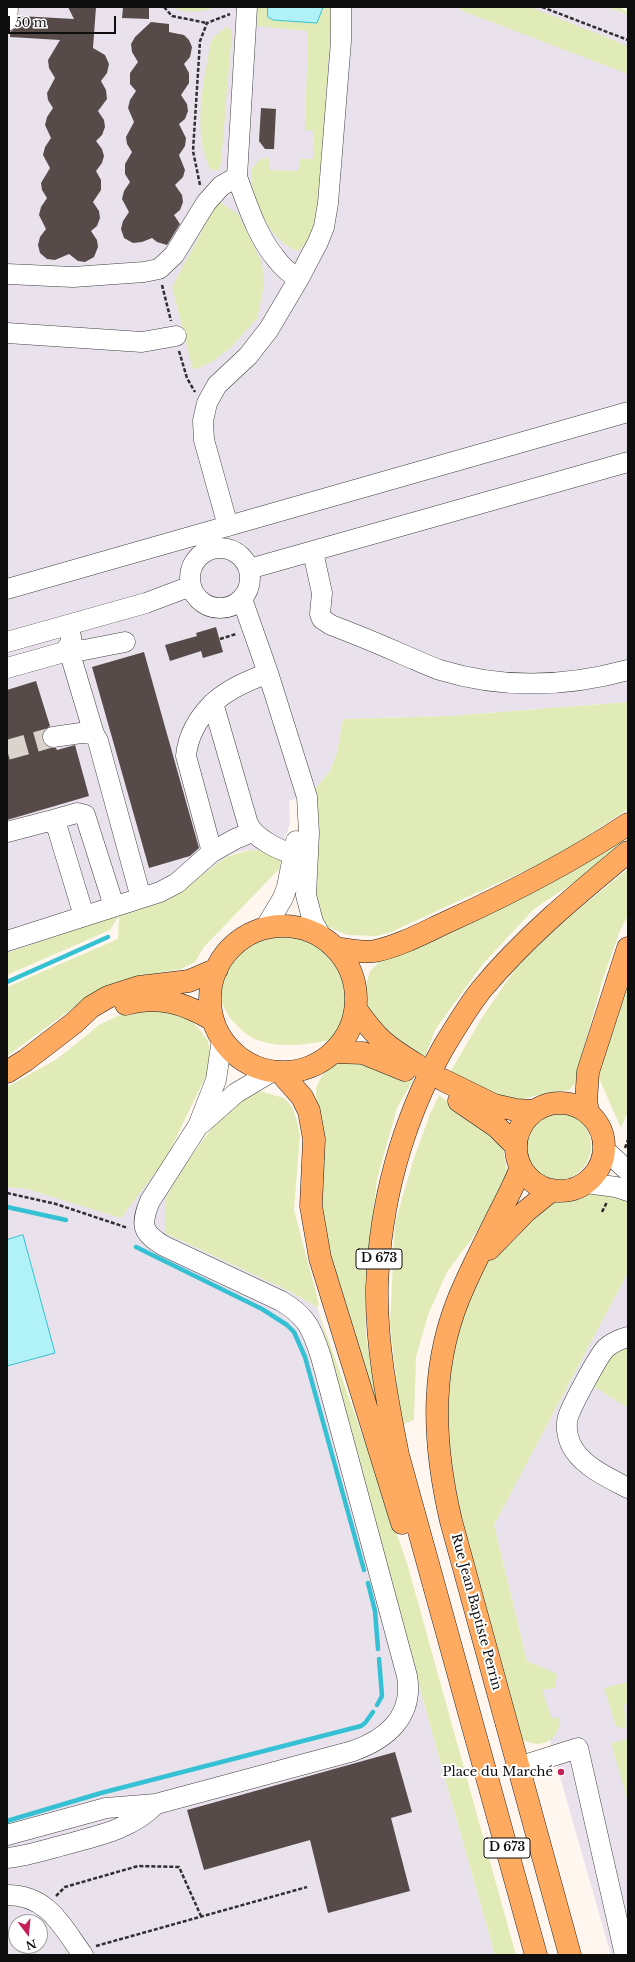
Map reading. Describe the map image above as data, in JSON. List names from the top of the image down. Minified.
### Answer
{"streets":{"main road":["D 673","Rue Jean Baptiste Perrin"]},"places":["Place du Marché"],"scale_bar":"50 m","north":"bottom"}
